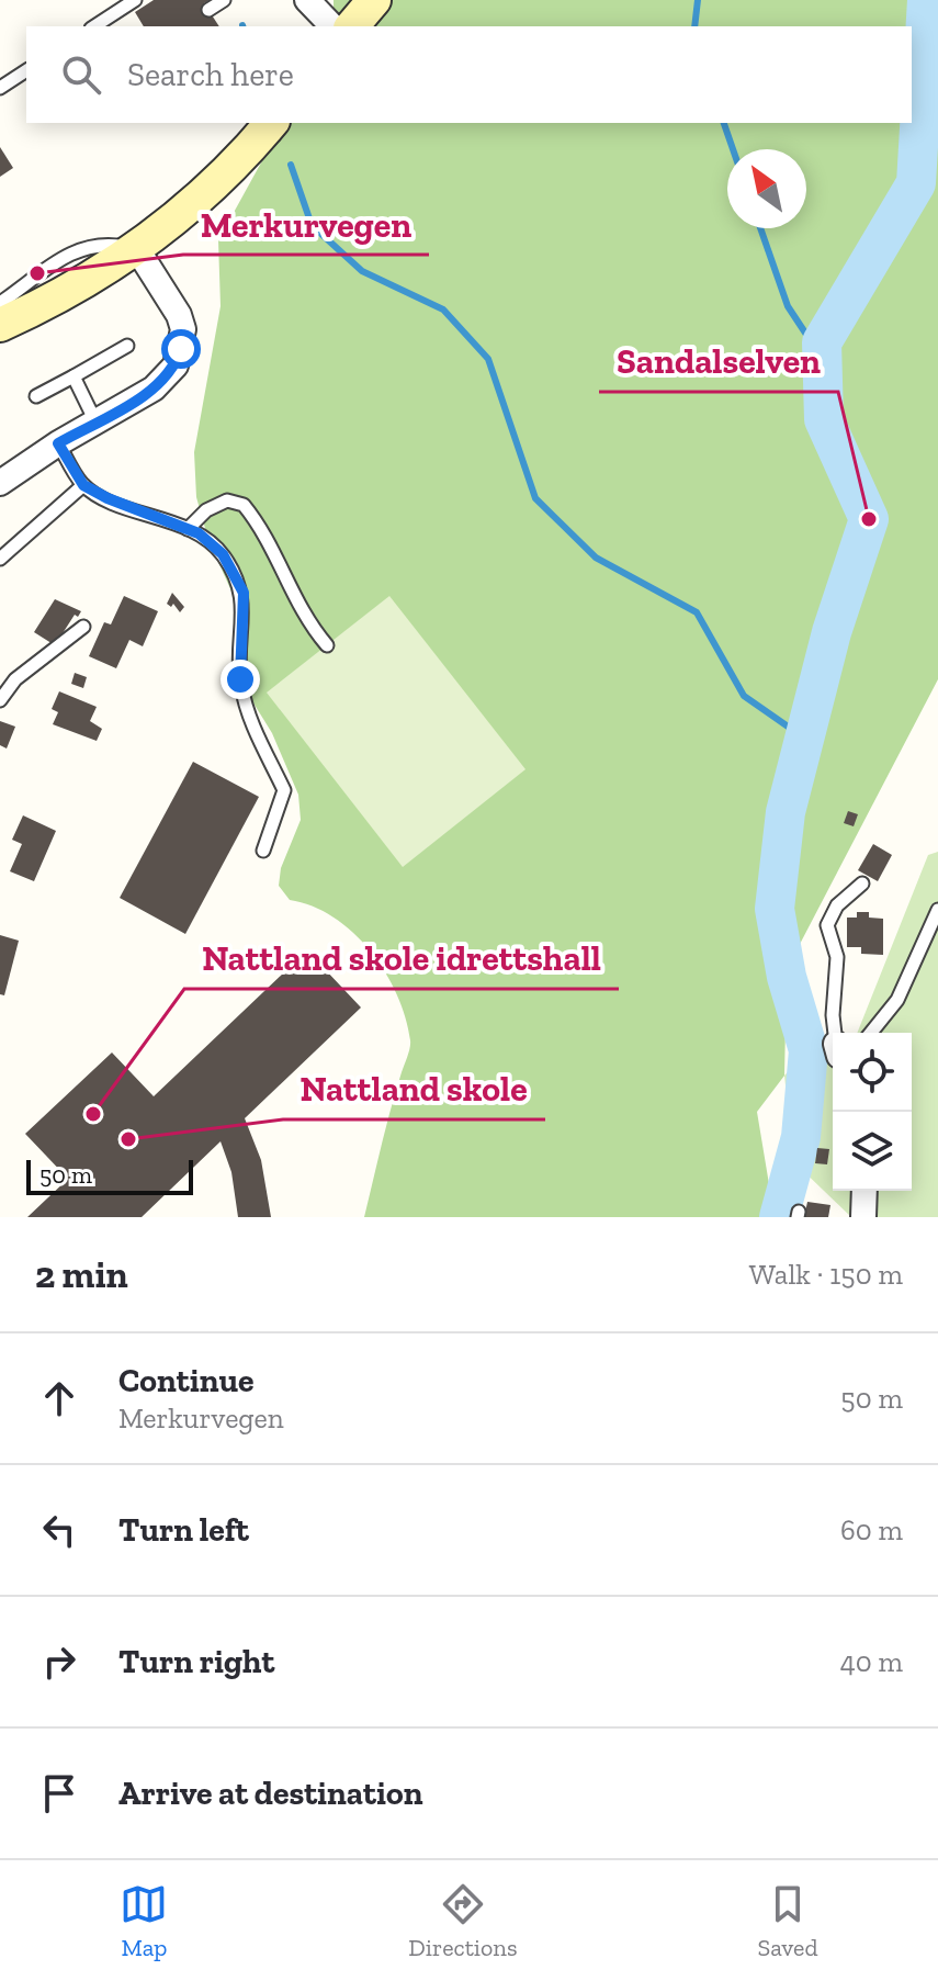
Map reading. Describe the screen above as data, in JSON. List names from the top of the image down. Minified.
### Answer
{"places":["Merkurvegen","Sandalselven","Nattland skole idrettshall","Nattland skole"],"scale_bar":"50 m","north":"top left","page":{"search":"Search here","scale":"50 m","heading":["2 min","Walk · 150 m"],"list":[["Continue","Merkurvegen","50 m"],["Turn left","60 m"],["Turn right","40 m"],"Arrive at destination"],"nav":["Map","Directions","Saved"]}}
